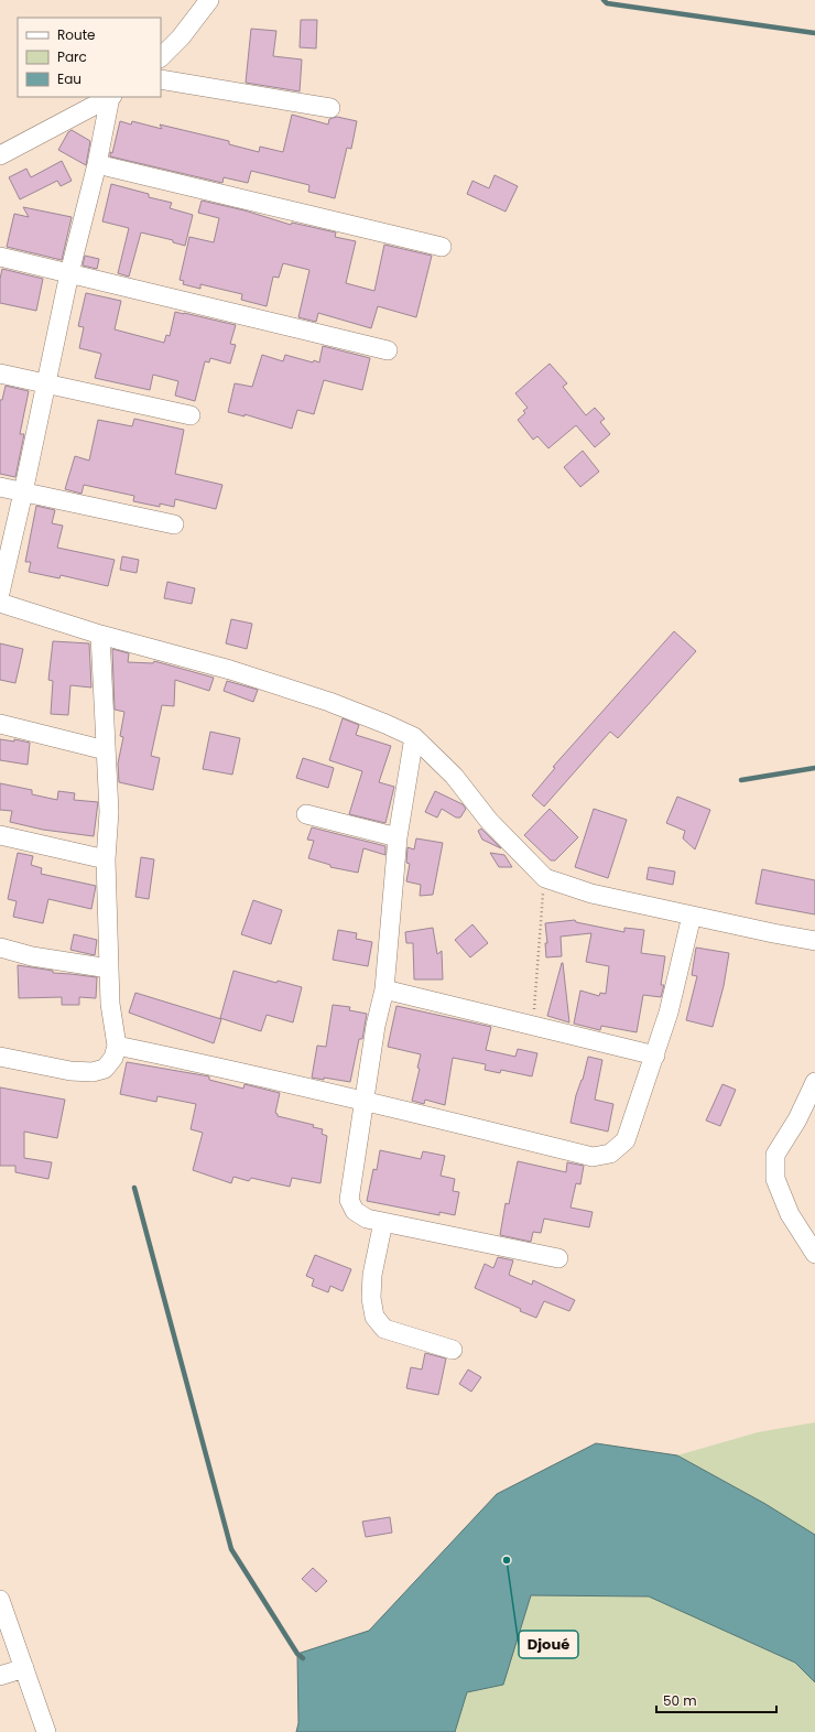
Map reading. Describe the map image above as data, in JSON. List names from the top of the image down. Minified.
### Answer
{"places":["Djoué"],"legend":["Route","Parc","Eau"],"scale_bar":"50 m"}
